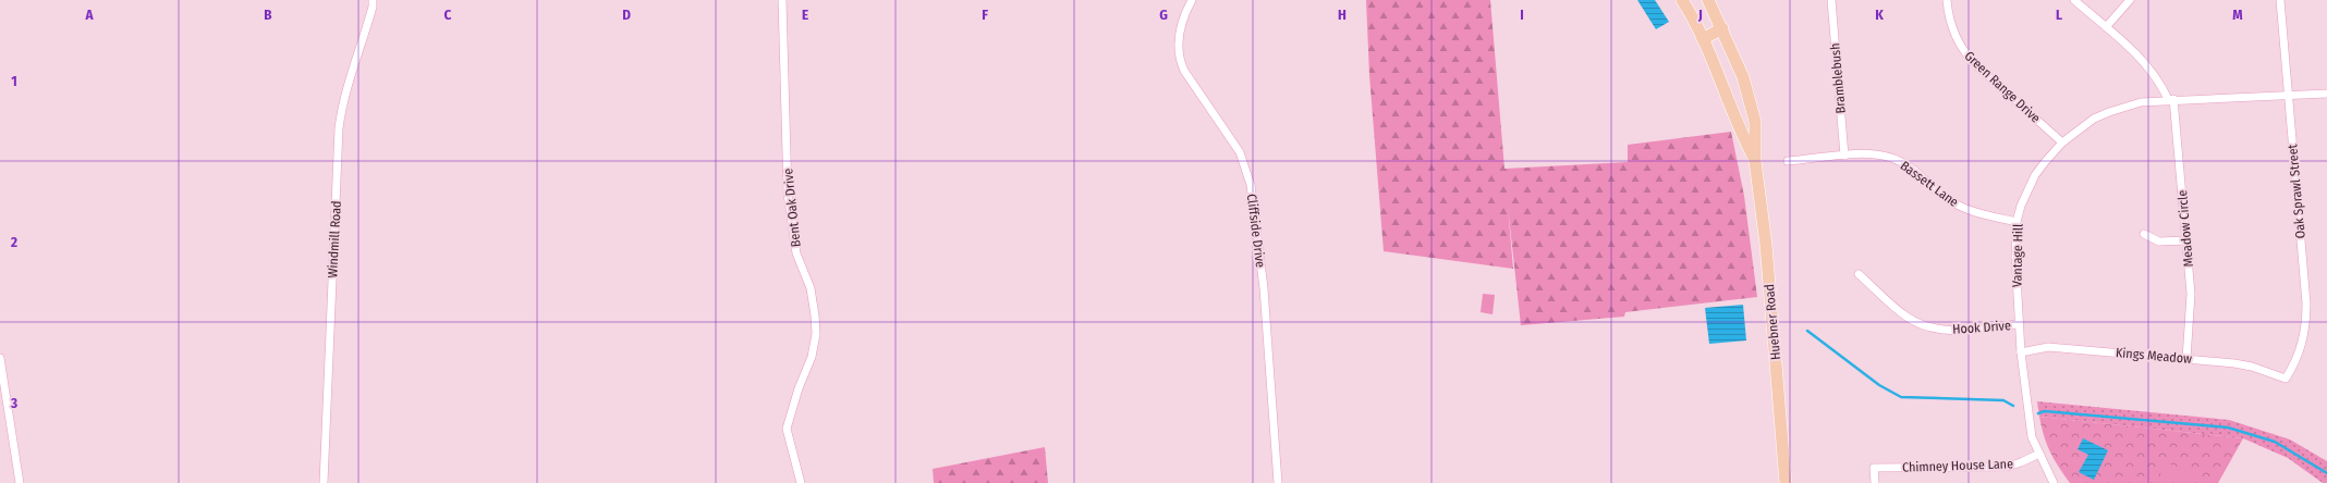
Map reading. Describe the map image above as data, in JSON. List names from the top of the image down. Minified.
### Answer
{"streets":{"main road":["Huebner Road"],"street":["Bramblebush","Green Range Drive","Bassett Lane","Oak Sprawl Street","Bent Oak Drive","Meadow Circle","Cliffside Drive","Windmill Road","Vantage Hill","Hook Drive","Kings Meadow","Chimney House Lane"]},"crossings":[["Bramblebush","Bassett Lane"],["Green Range Drive","Vantage Hill"],["Bassett Lane","Vantage Hill"],["Oak Sprawl Street","Vantage Hill"],["Oak Sprawl Street","Kings Meadow"],["Meadow Circle","Vantage Hill"],["Meadow Circle","Kings Meadow"],["Vantage Hill","Hook Drive"],["Vantage Hill","Kings Meadow"],["Vantage Hill","Chimney House Lane"]],"grid":{"columns":["A","B","C","D","E","F","G","H","I","J","K","L","M"],"rows":["1","2","3"]}}
